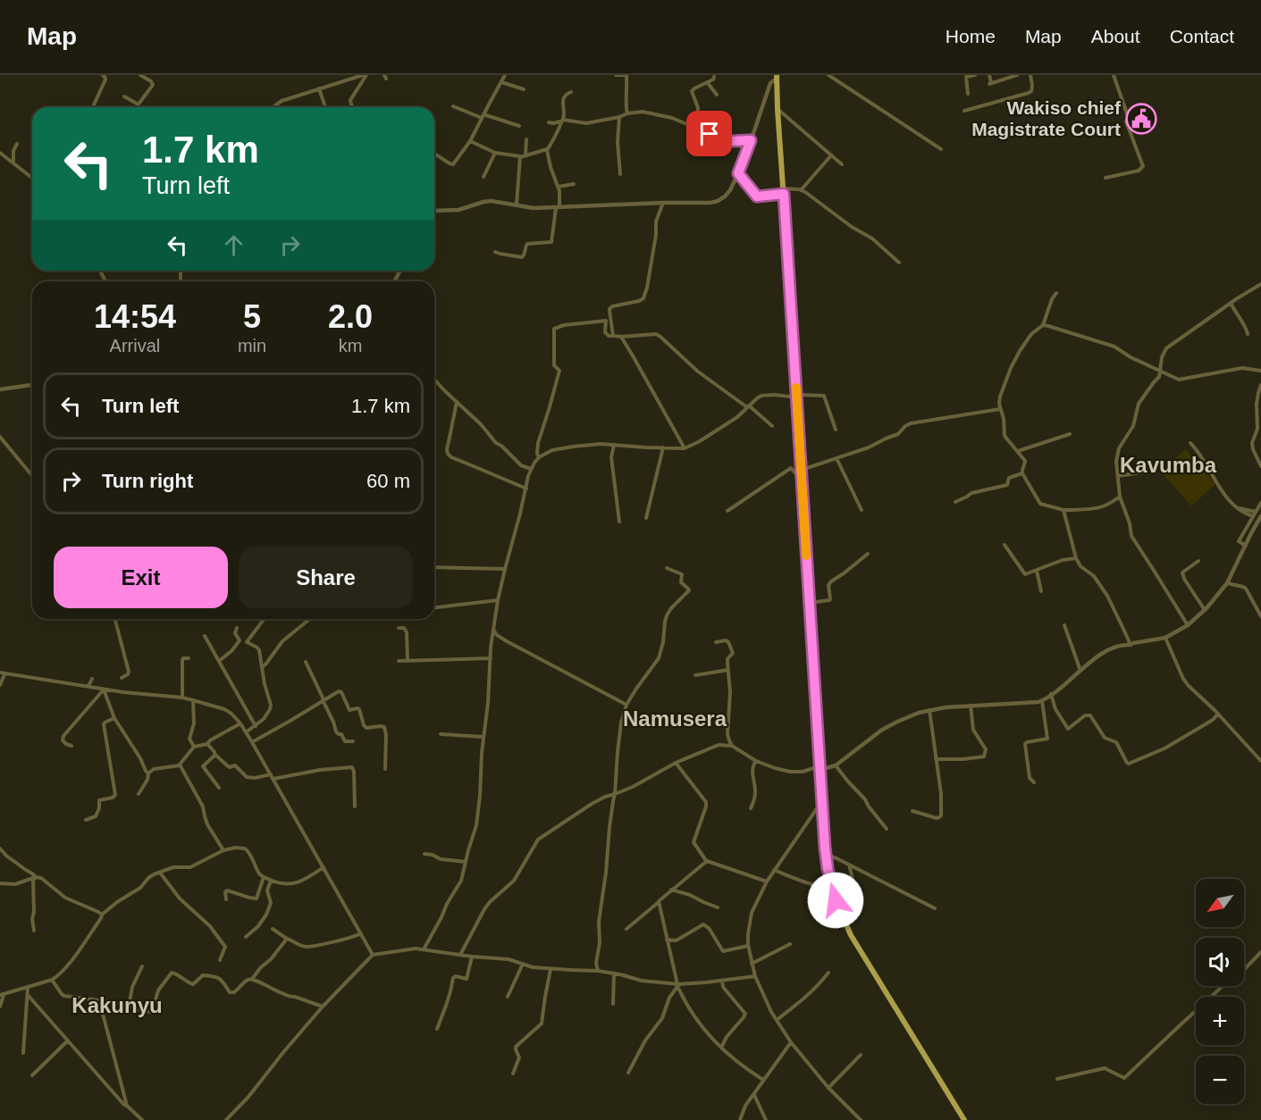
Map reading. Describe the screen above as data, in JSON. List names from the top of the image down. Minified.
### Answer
{"districts":["Kavumba","Namusera","Kakunyu"],"places":{"public building":["Wakiso chief Magistrate Court"]},"north":"bottom left","page":{"header":"Map","nav":["Home","Map","About","Contact"],"turn":["1.7 km","Turn left"],"eta":["14:54","Arrival","5","min","2.0","km"],"list":[{"name":"Turn left","value":"1.7 km"},{"name":"Turn right","value":"60 m"}],"buttons":["Exit","Share"],"map_buttons":["+","−"]}}
